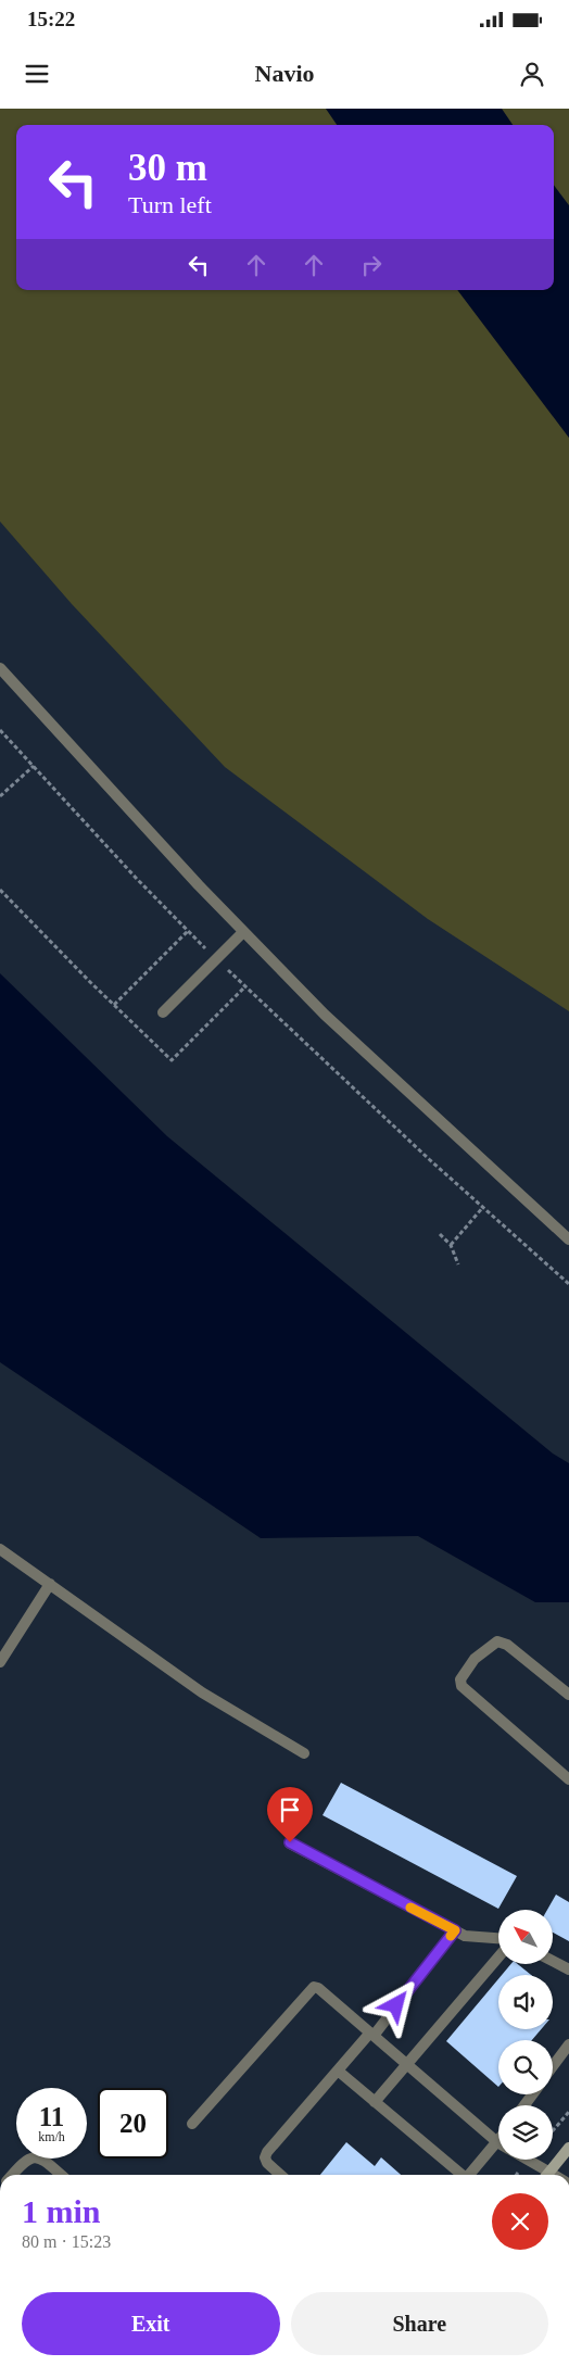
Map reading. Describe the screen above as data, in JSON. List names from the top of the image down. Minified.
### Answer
{"north":"top left","page":{"status":"15:22","header":"Navio","turn":["30 m","Turn left"],"speed":"11 km/h","limit":"20","heading":["1 min","80 m · 15:23"],"buttons":["Exit","Share"]}}
